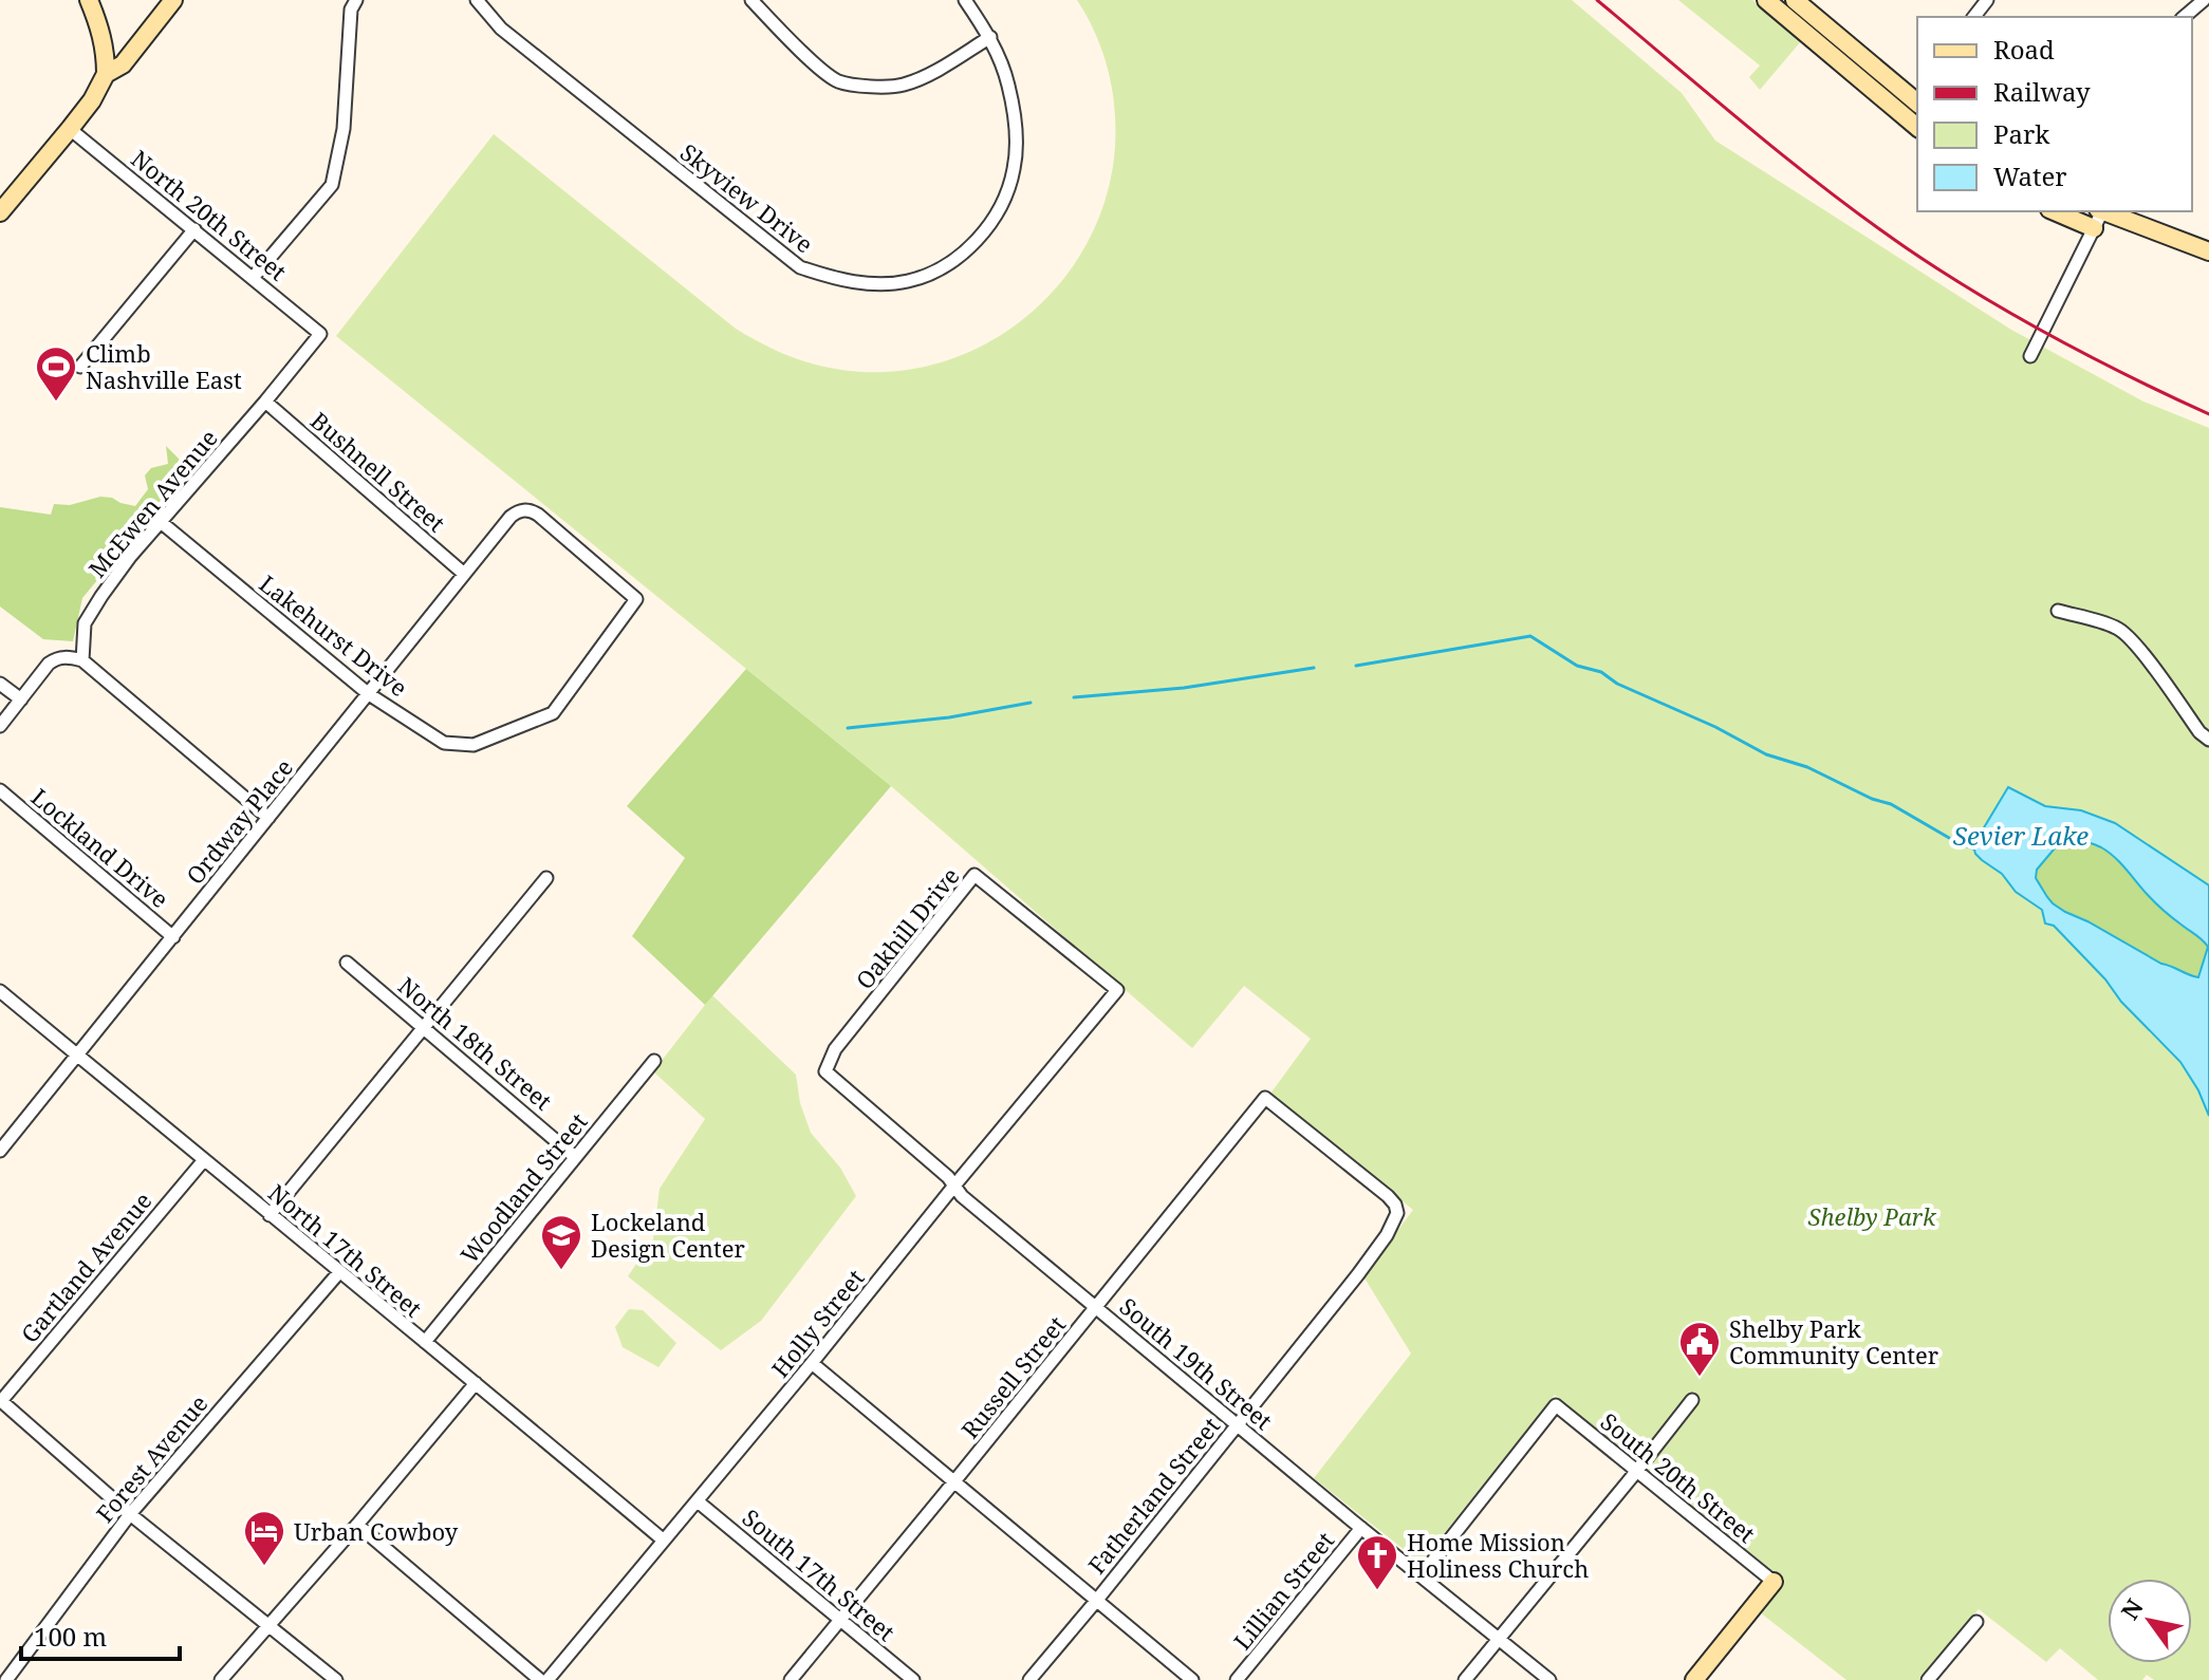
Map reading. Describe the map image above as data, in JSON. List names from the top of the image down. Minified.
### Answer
{"streets":{"street":["Skyview Drive","North 20th Street","Bushnell Street","McEwen Avenue","Lakehurst Drive","Ordway Place","Lockland Drive","Oakhill Drive","North 18th Street","Woodland Street","North 17th Street","Gartland Avenue","Holly Street","South 19th Street","Russell Street","Forest Avenue","South 20th Street","Fatherland Street","South 17th Street","Lillian Street"]},"crossings":[["North 20th Street","McEwen Avenue"],["Bushnell Street","McEwen Avenue"],["Bushnell Street","Ordway Place"],["McEwen Avenue","Lakehurst Drive"],["Lakehurst Drive","Ordway Place"],["Ordway Place","Lockland Drive"],["Ordway Place","North 17th Street"],["Oakhill Drive","Holly Street"],["Oakhill Drive","South 19th Street"],["North 18th Street","Woodland Street"],["Woodland Street","North 17th Street"],["North 17th Street","Gartland Avenue"],["North 17th Street","Holly Street"],["North 17th Street","Forest Avenue"],["Holly Street","South 19th Street"],["Holly Street","South 17th Street"],["South 19th Street","Russell Street"],["South 19th Street","South 20th Street"],["South 19th Street","Fatherland Street"],["South 19th Street","Lillian Street"],["Russell Street","Fatherland Street"],["Russell Street","South 17th Street"]],"water":["Sevier Lake"],"parks":["Shelby Park"],"places":{"sports":["Climb Nashville East"],"school or university":["Lockeland Design Center"],"public building":["Shelby Park Community Center"],"hotel":["Urban Cowboy"],"church":["Home Mission Holiness Church"]},"legend":["Road","Railway","Park","Water"],"scale_bar":"100 m","north":"top left"}
